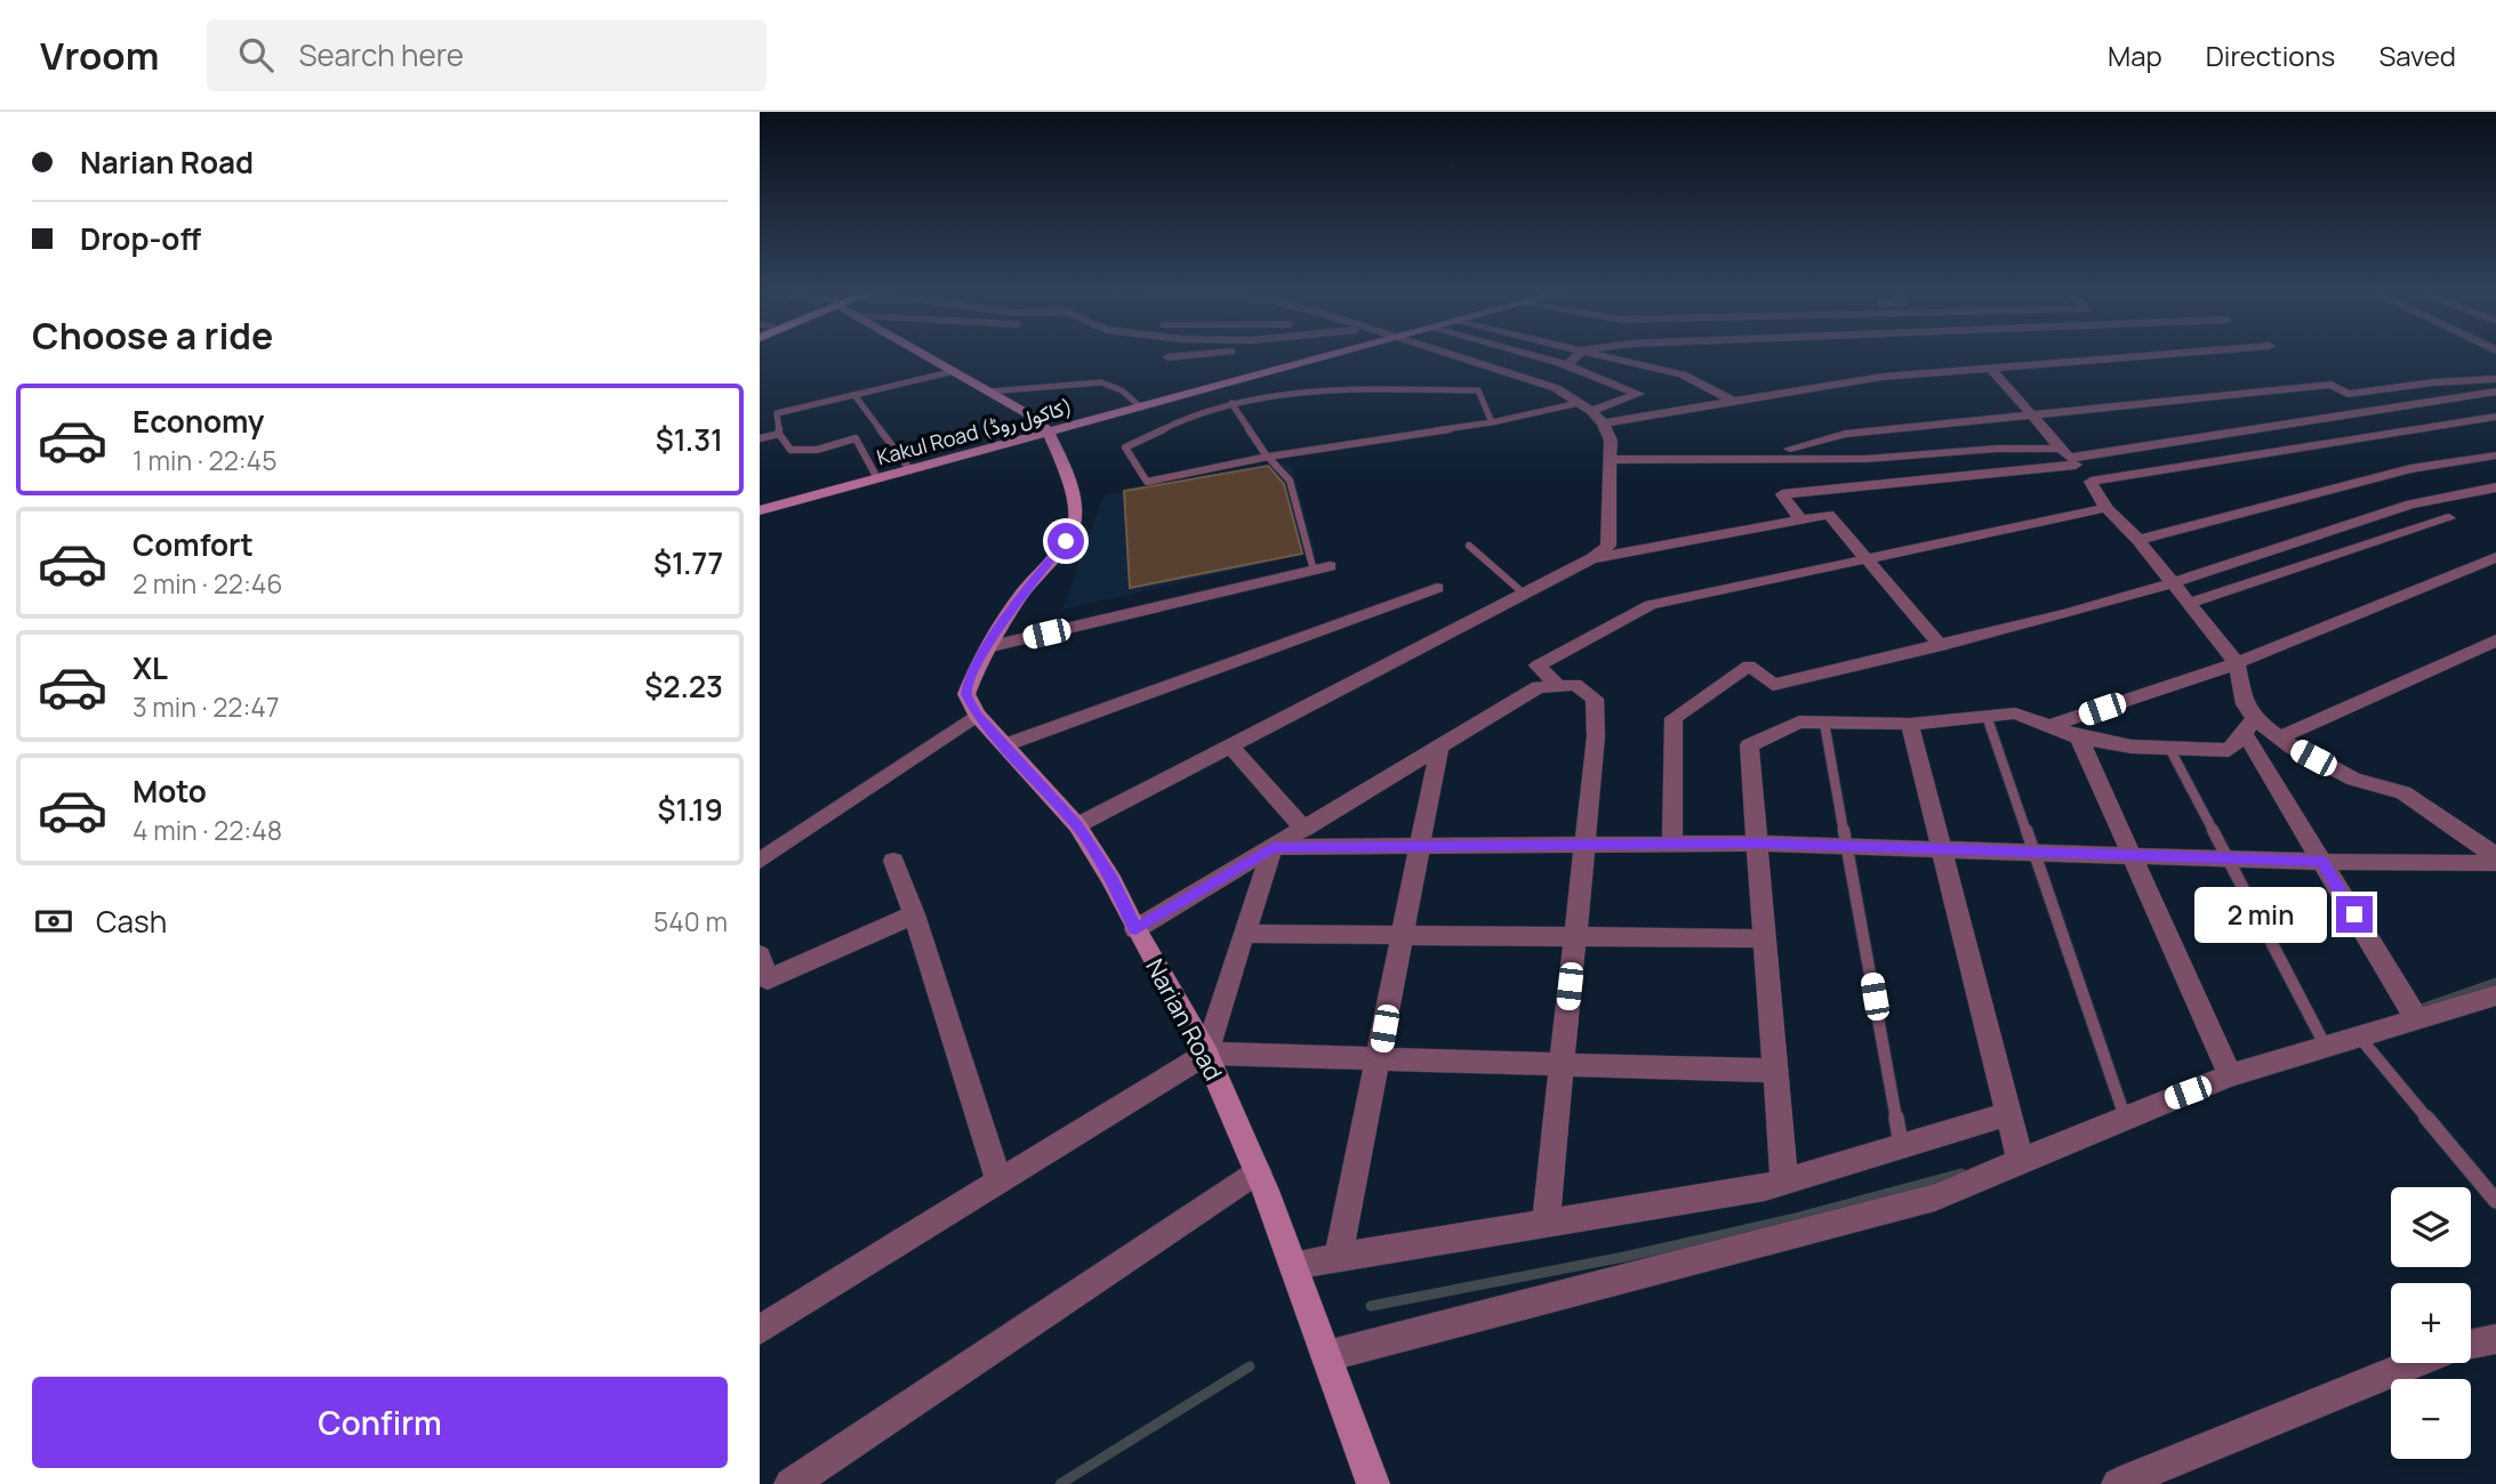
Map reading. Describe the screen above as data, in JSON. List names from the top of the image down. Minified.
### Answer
{"streets":{"main road":["Kakul Road (کاکول روڈ)","Narian Road"]},"page":{"header":"Vroom","search":"Search here","nav":["Map","Directions","Saved"],"banner":["Narian Road","Drop-off"],"heading":"Choose a ride","list":[{"name":"Economy","note":"1 min · 22:45","value":"$1.31"},{"name":"Comfort","note":"2 min · 22:46","value":"$1.77"},{"name":"XL","note":"3 min · 22:47","value":"$2.23"},{"name":"Moto","note":"4 min · 22:48","value":"$1.19"}],"pay":["Cash","540 m"],"bubble":"2 min","map_buttons":["+","−"],"buttons":"Confirm"}}
